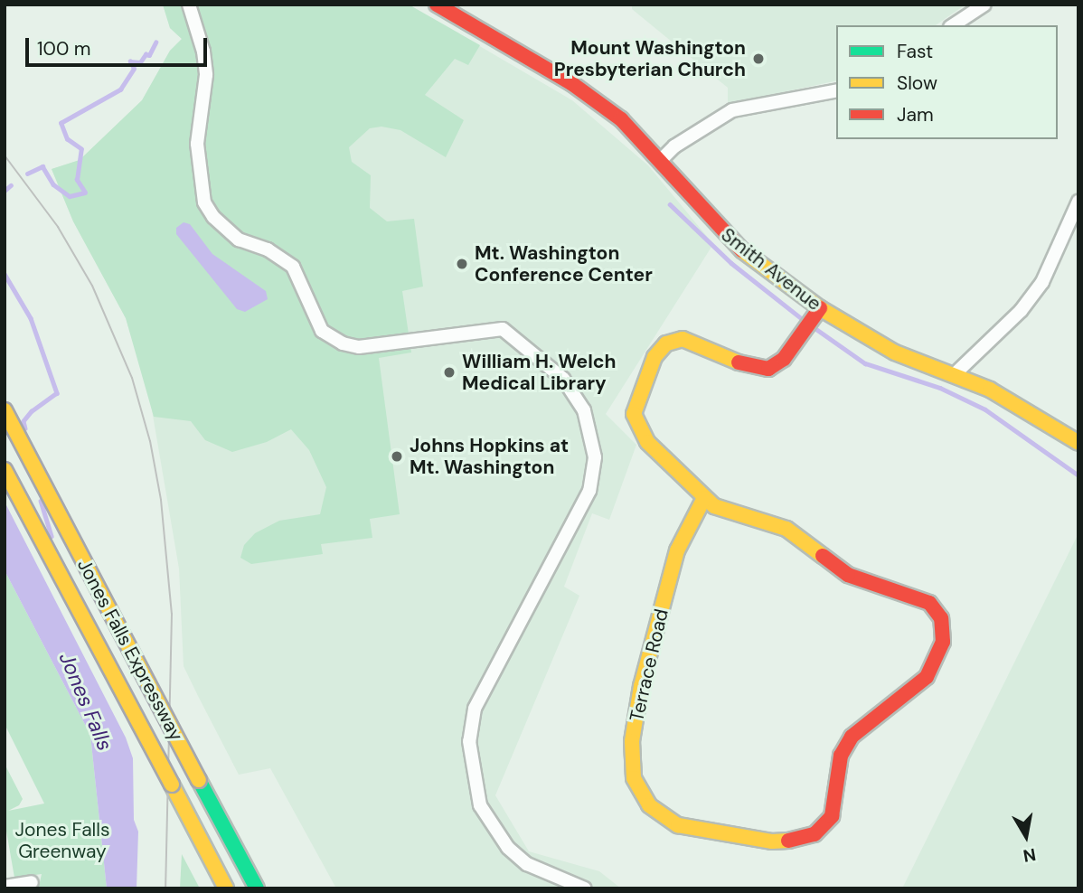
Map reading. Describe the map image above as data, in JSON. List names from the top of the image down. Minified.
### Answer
{"streets":{"main road":["Smith Avenue","Jones Falls Expressway","Terrace Road"]},"crossings":[["Smith Avenue","Terrace Road"]],"water":["Jones Falls"],"parks":["Jones Falls Greenway"],"places":["Mount Washington Presbyterian Church","Mt. Washington Conference Center","William H. Welch Medical Library","Johns Hopkins at Mt. Washington"],"legend":["Fast","Slow","Jam"],"scale_bar":"100 m","north":"bottom"}
